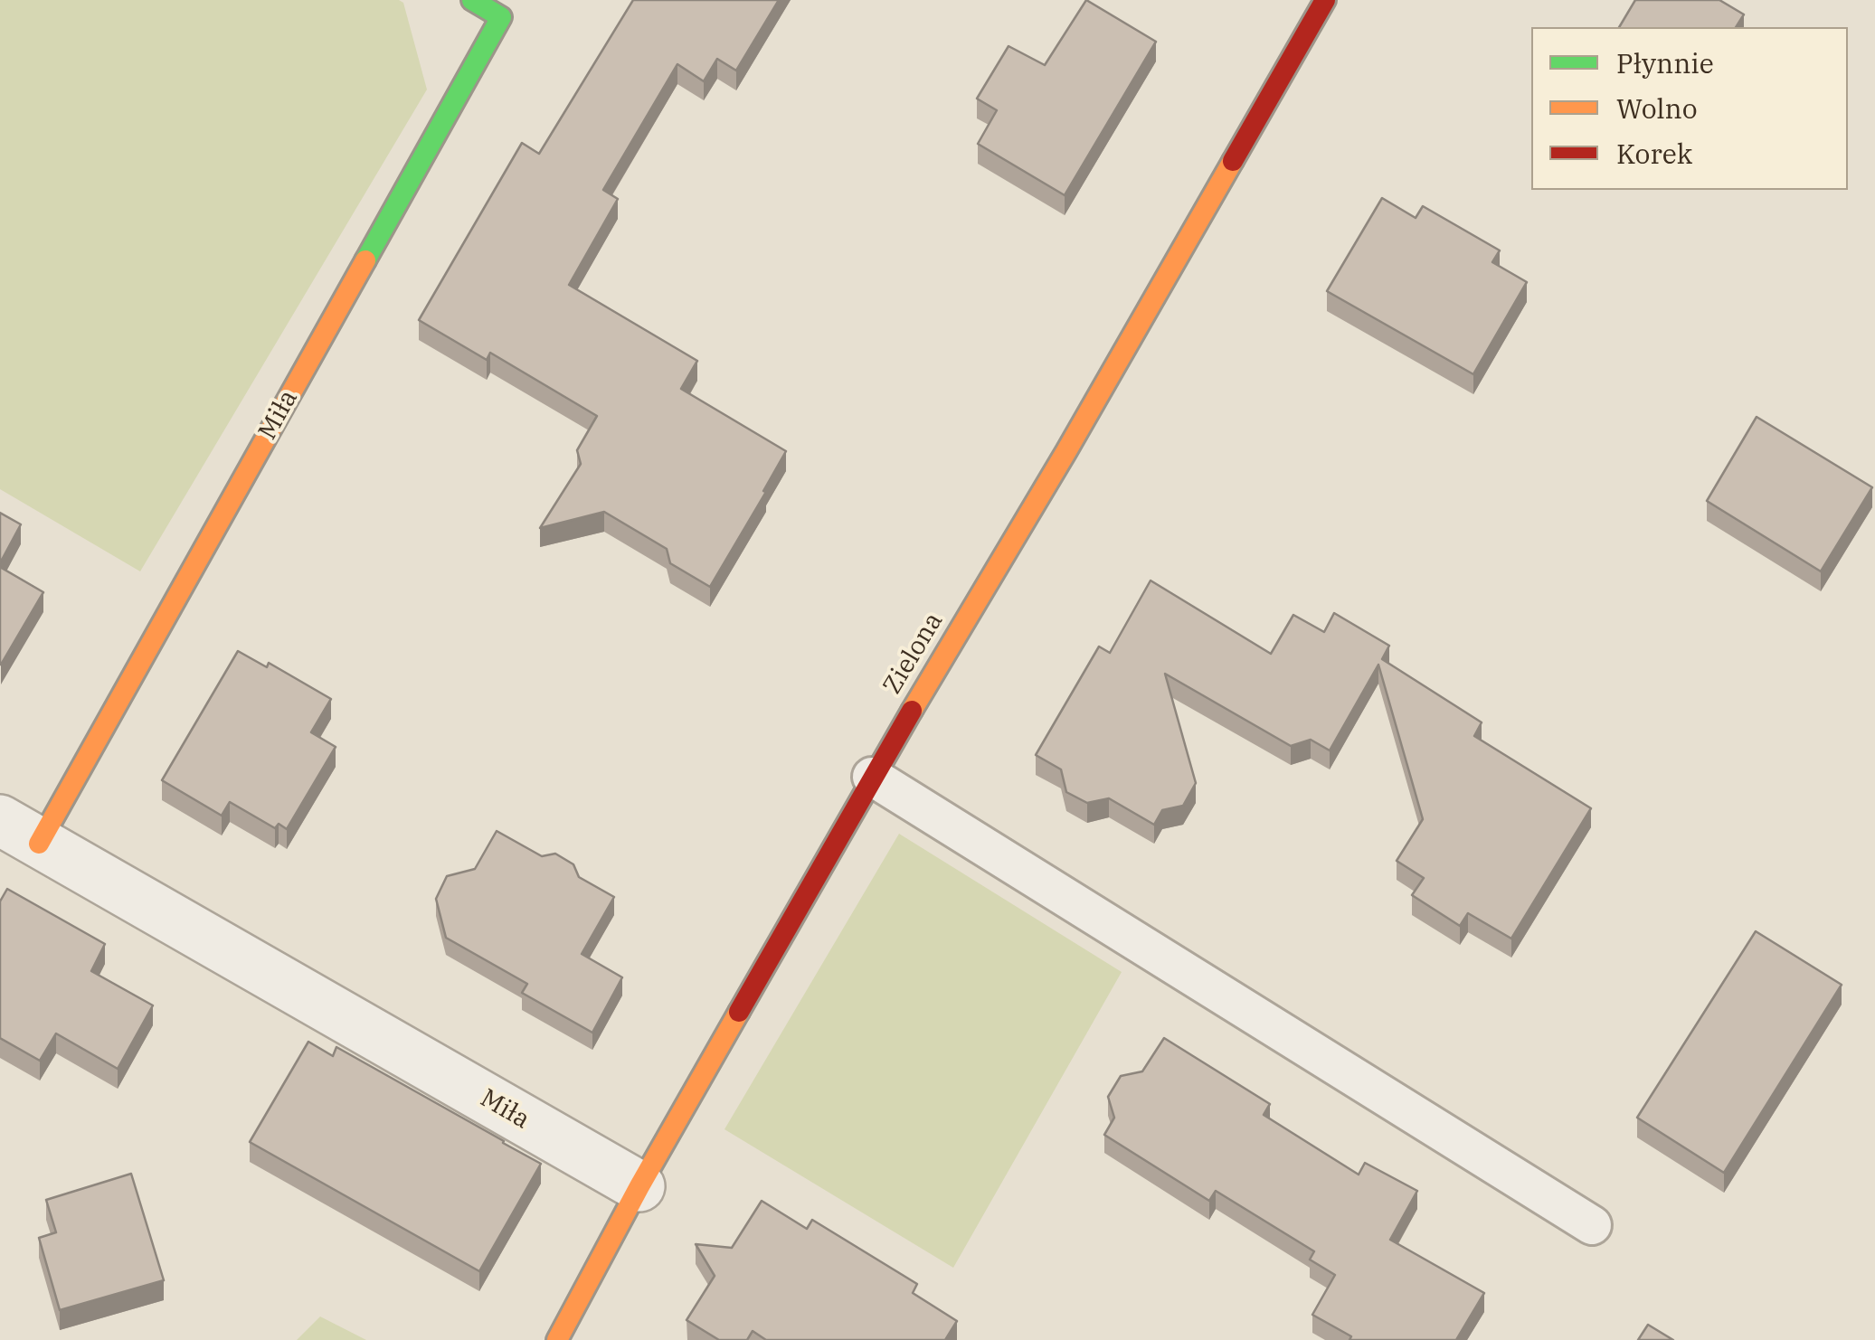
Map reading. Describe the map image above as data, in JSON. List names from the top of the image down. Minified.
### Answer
{"streets":{"street":["Miła","Zielona"]},"crossings":[["Miła","Zielona"]],"legend":["Płynnie","Wolno","Korek"]}
